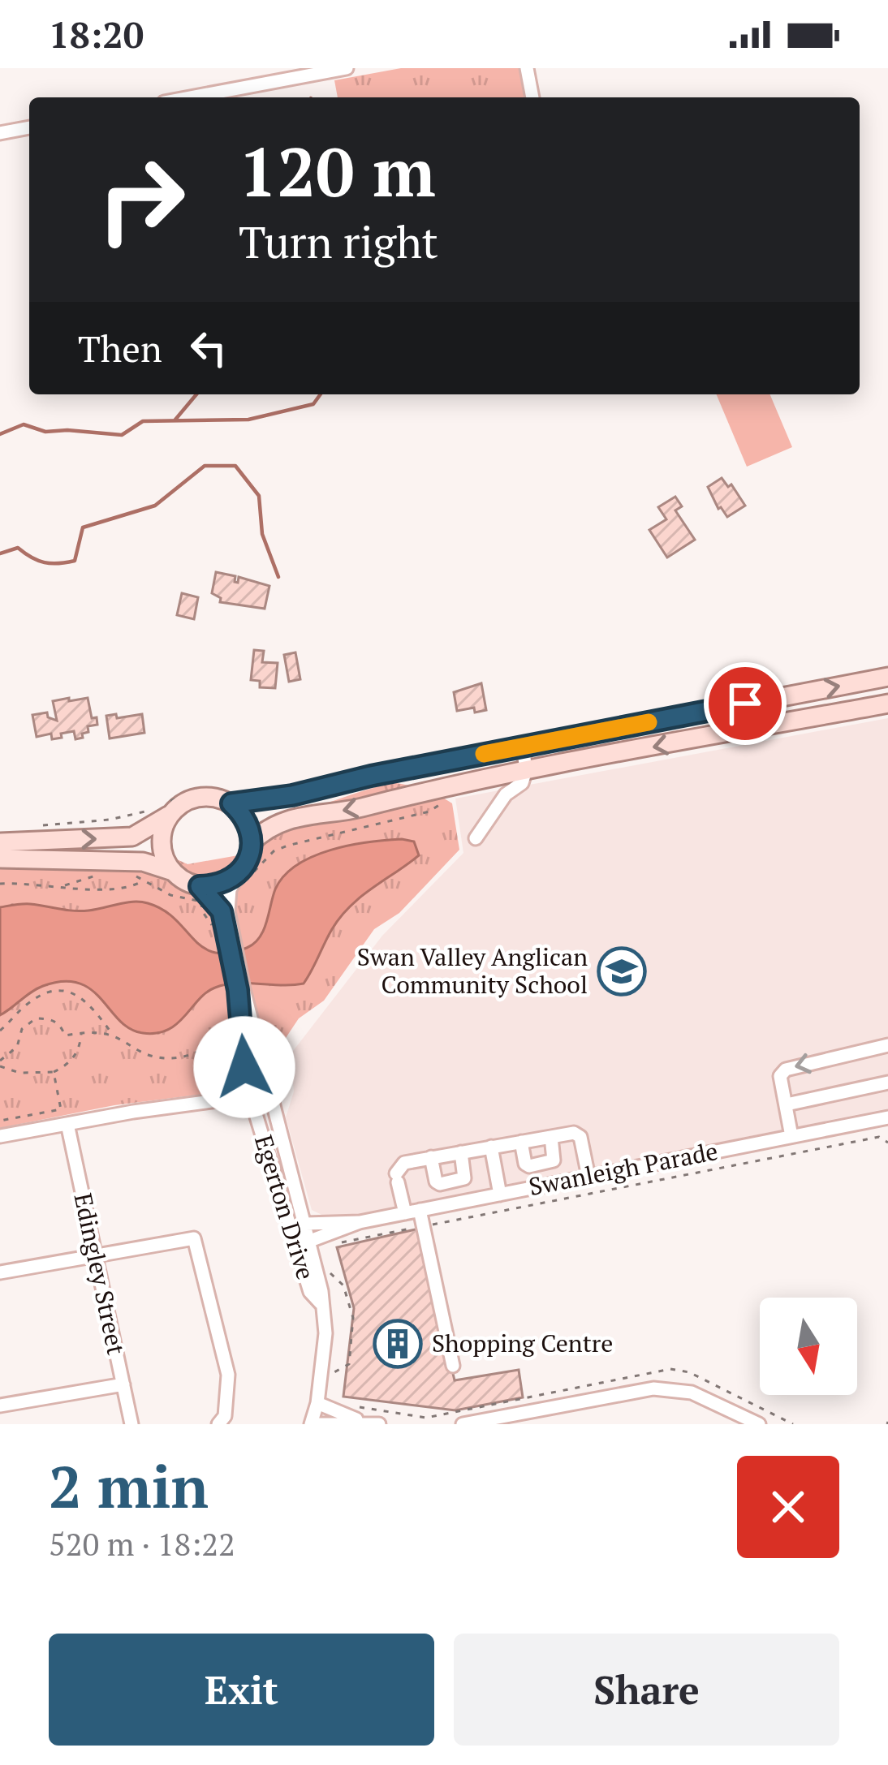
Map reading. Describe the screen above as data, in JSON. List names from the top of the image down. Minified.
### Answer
{"streets":{"street":["Swanleigh Parade","Egerton Drive","Edingley Street"]},"crossings":[["Swanleigh Parade","Egerton Drive"]],"places":{"school or university":["Swan Valley Anglican Community School"],"building":["Shopping Centre"]},"north":"bottom","page":{"status":"18:20","turn":["120 m","Turn right"],"then":"Then","heading":["2 min","520 m · 18:22"],"buttons":["Exit","Share"]}}
